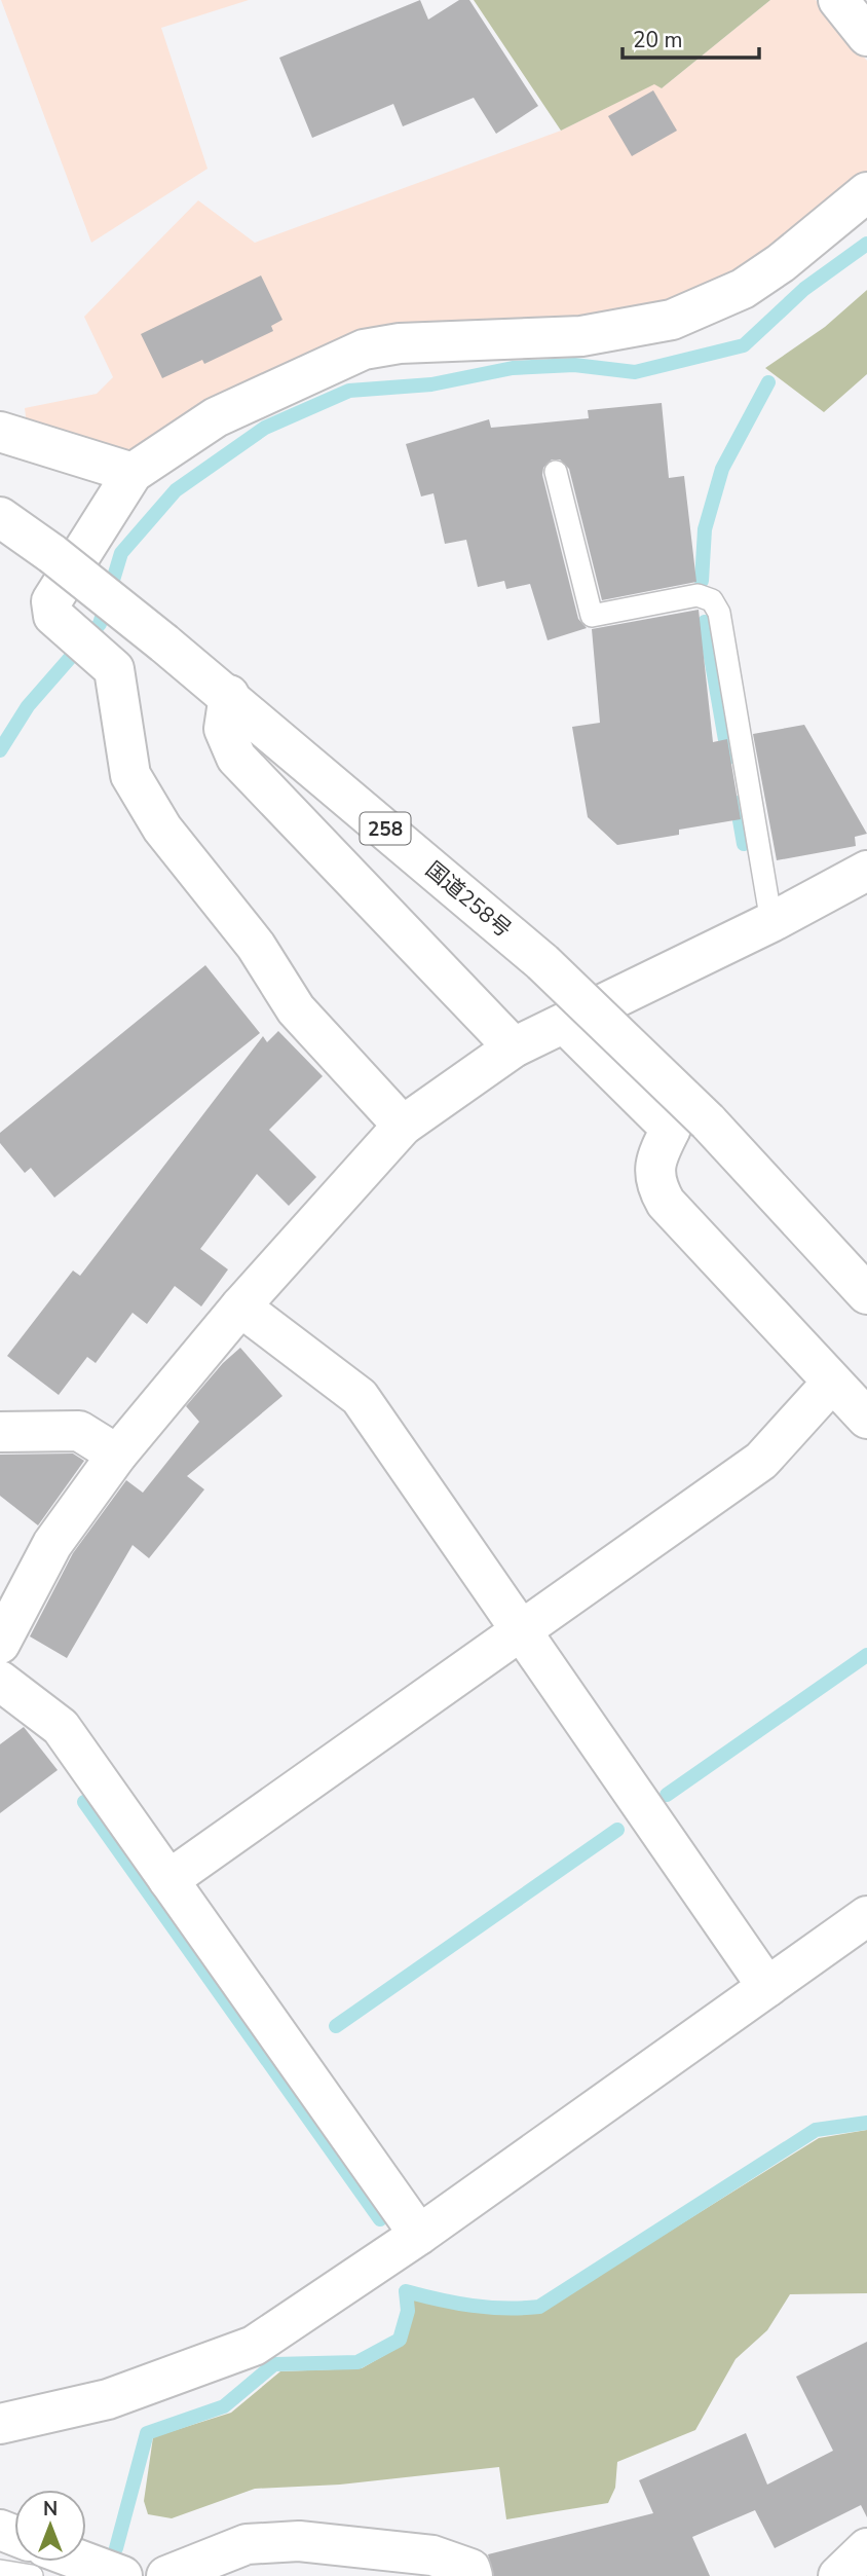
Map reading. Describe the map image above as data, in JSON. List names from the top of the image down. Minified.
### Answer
{"streets":{"main road":["258","国道258号"]},"scale_bar":"20 m","north":"top"}
